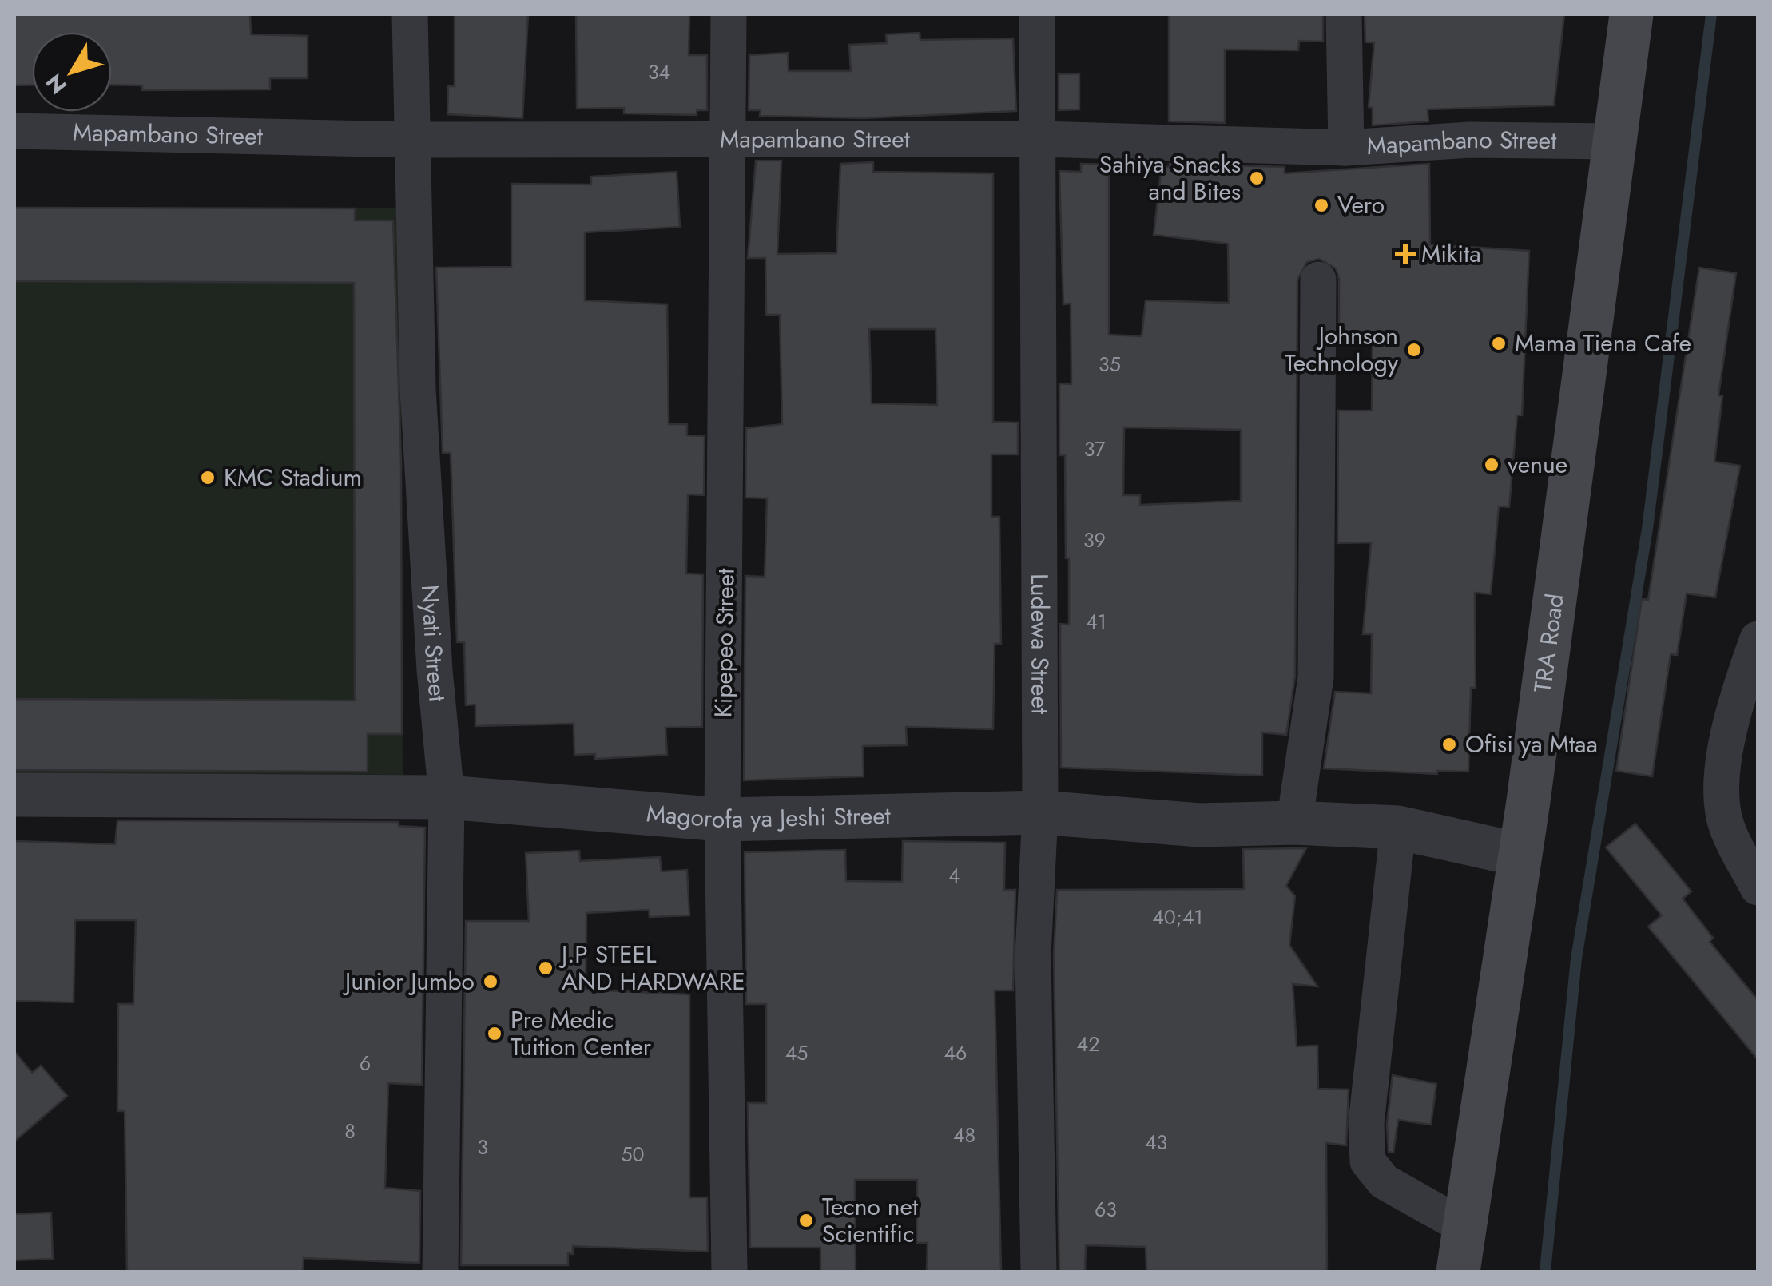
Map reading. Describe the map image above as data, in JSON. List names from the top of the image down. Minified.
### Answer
{"streets":{"main road":["TRA Road"],"street":["Mapambano Street","Nyati Street","Kipepeo Street","Ludewa Street","Magorofa ya Jeshi Street"]},"crossings":[["Mapambano Street","Nyati Street"],["Mapambano Street","Kipepeo Street"],["Mapambano Street","Ludewa Street"],["Mapambano Street","TRA Road"],["Nyati Street","Magorofa ya Jeshi Street"],["Kipepeo Street","Magorofa ya Jeshi Street"],["Ludewa Street","Magorofa ya Jeshi Street"],["TRA Road","Magorofa ya Jeshi Street"]],"places":{"other":["Sahiya Snacks and Bites","Vero","Mama Tiena Cafe","Johnson Technology","venue","KMC Stadium","Ofisi ya Mtaa","J.P STEEL AND HARDWARE","Junior Jumbo","Pre Medic Tuition Center","Tecno net Scientific"],"health":["Mikita"]},"house_numbers":["34","35","37","39","41","4","40;41","42","45","46","6","8","48","43","3","50","63"],"north":"bottom left"}
